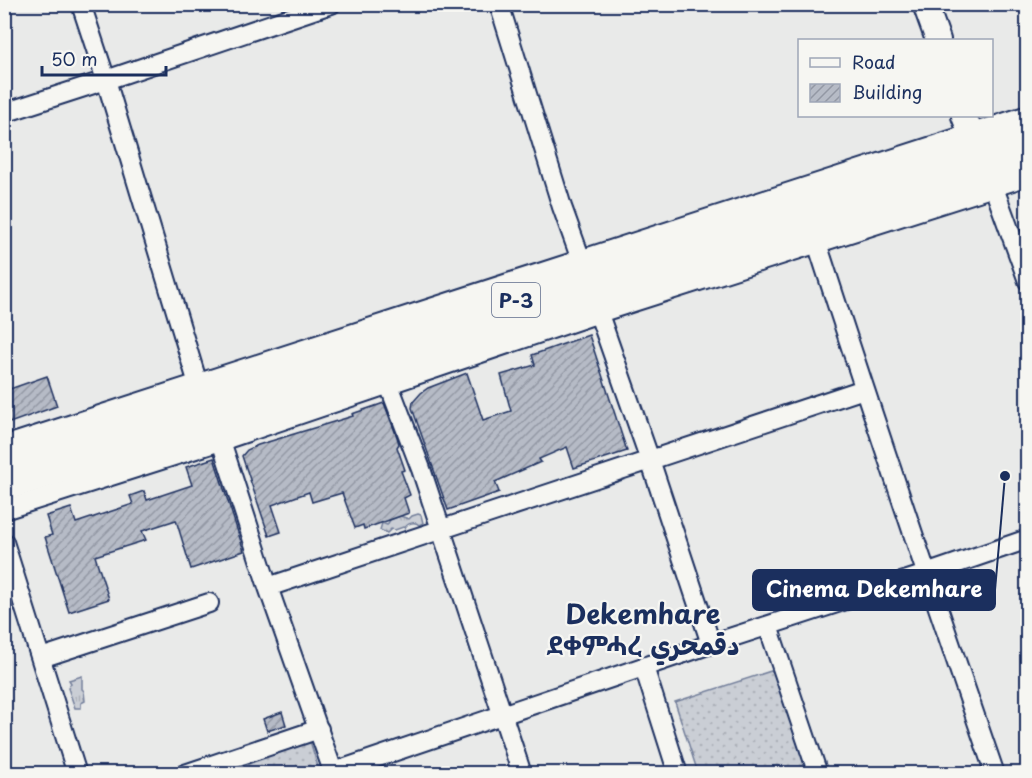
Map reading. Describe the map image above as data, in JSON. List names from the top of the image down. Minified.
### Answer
{"streets":{"highway":["P-3"]},"districts":["Dekemhare ደቀምሓረ دقمحري"],"places":["Cinema Dekemhare"],"legend":["Road","Building"],"scale_bar":"50 m"}
